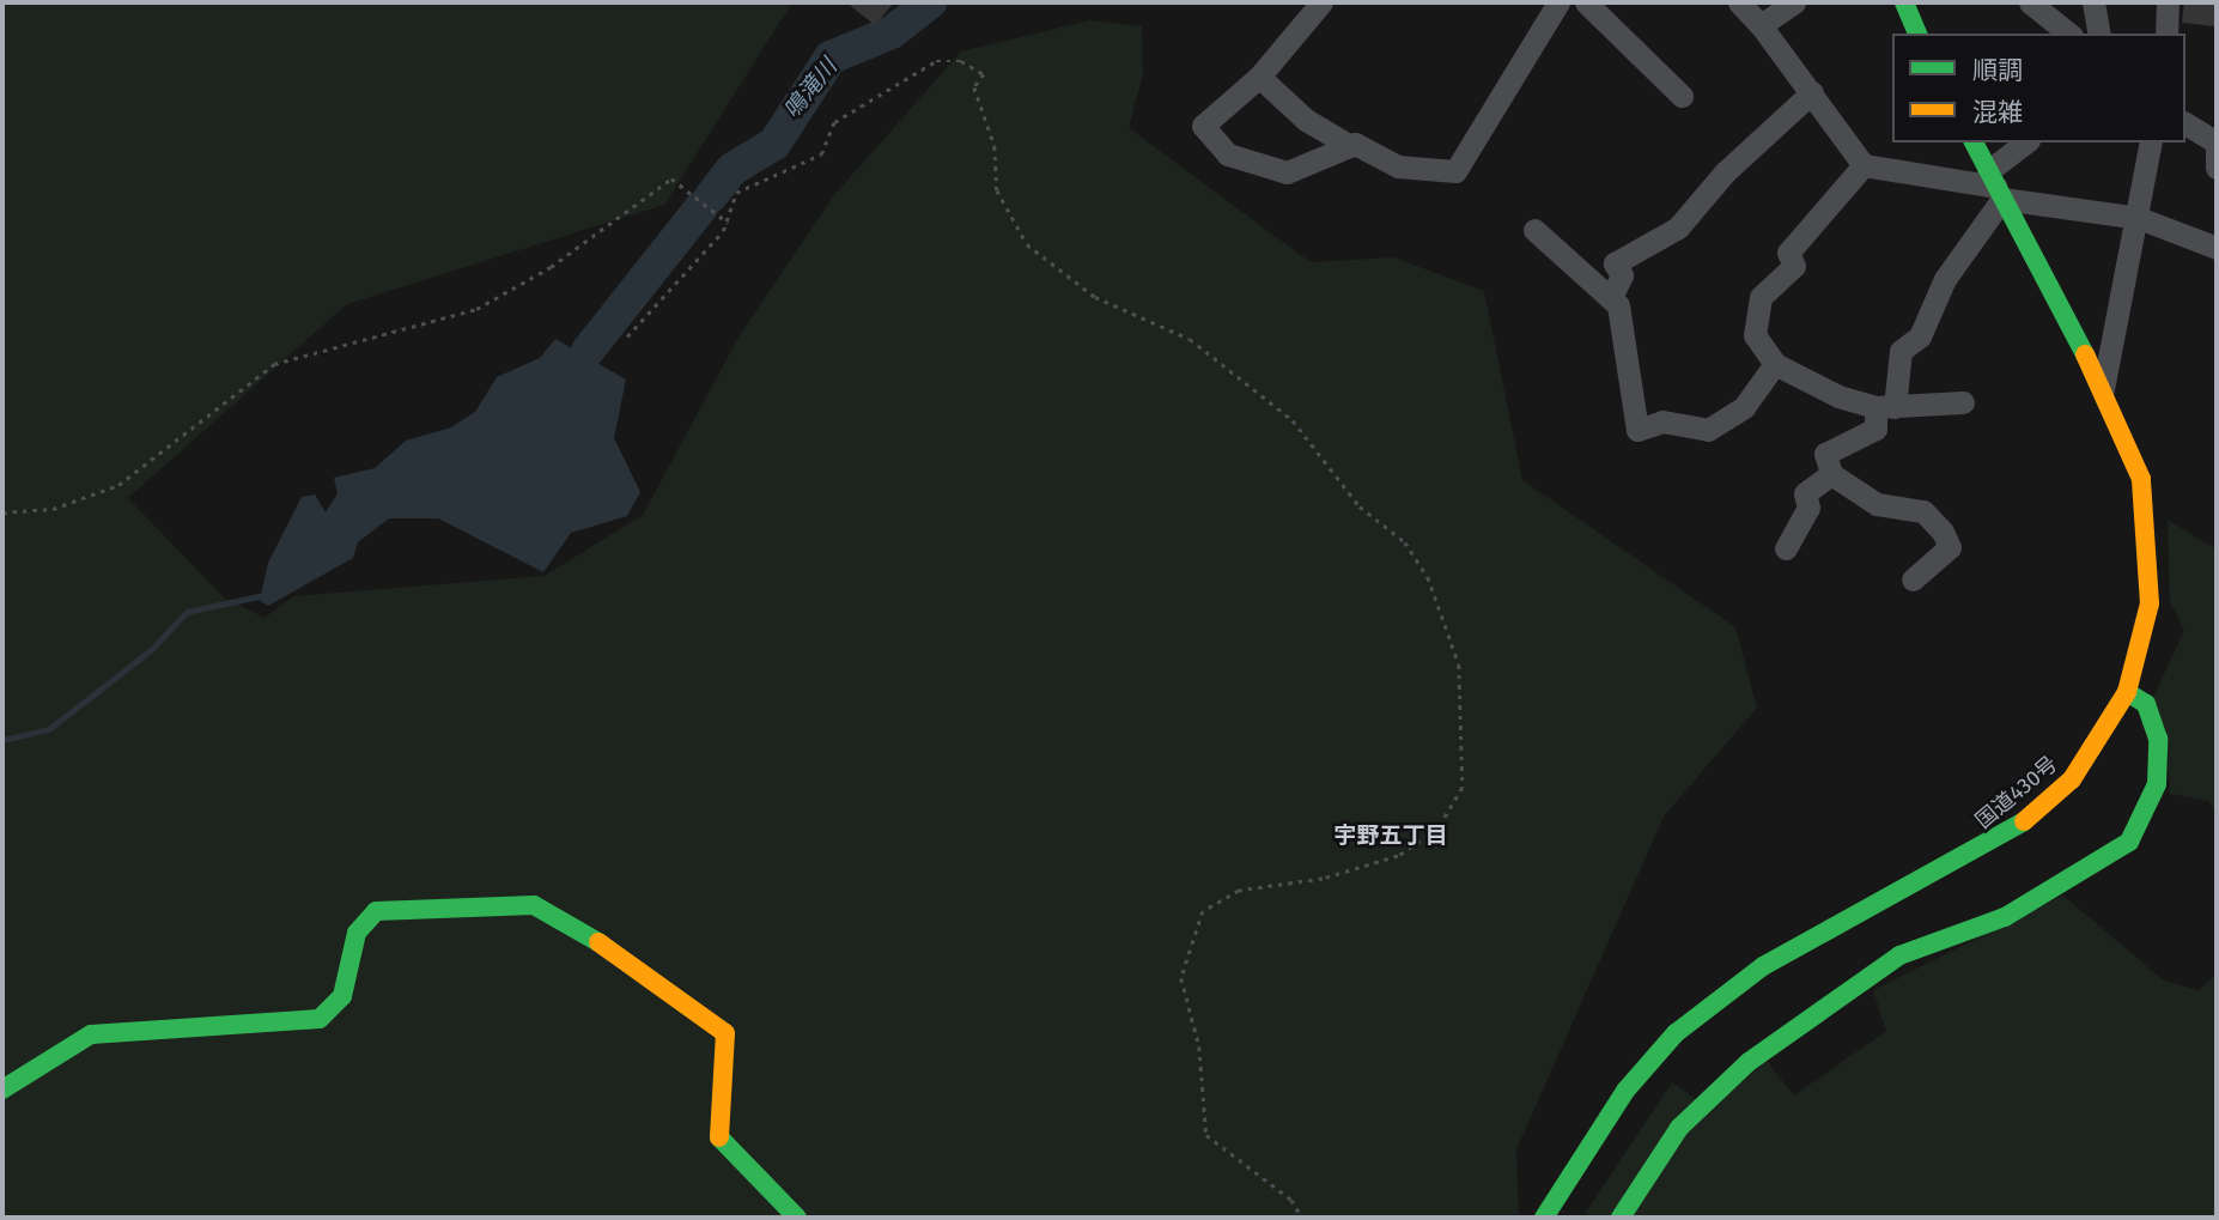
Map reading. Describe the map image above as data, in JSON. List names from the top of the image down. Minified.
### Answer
{"streets":{"main road":["国道430号"]},"districts":["宇野五丁目"],"water":["鳴滝川"],"legend":["順調","混雑"]}
